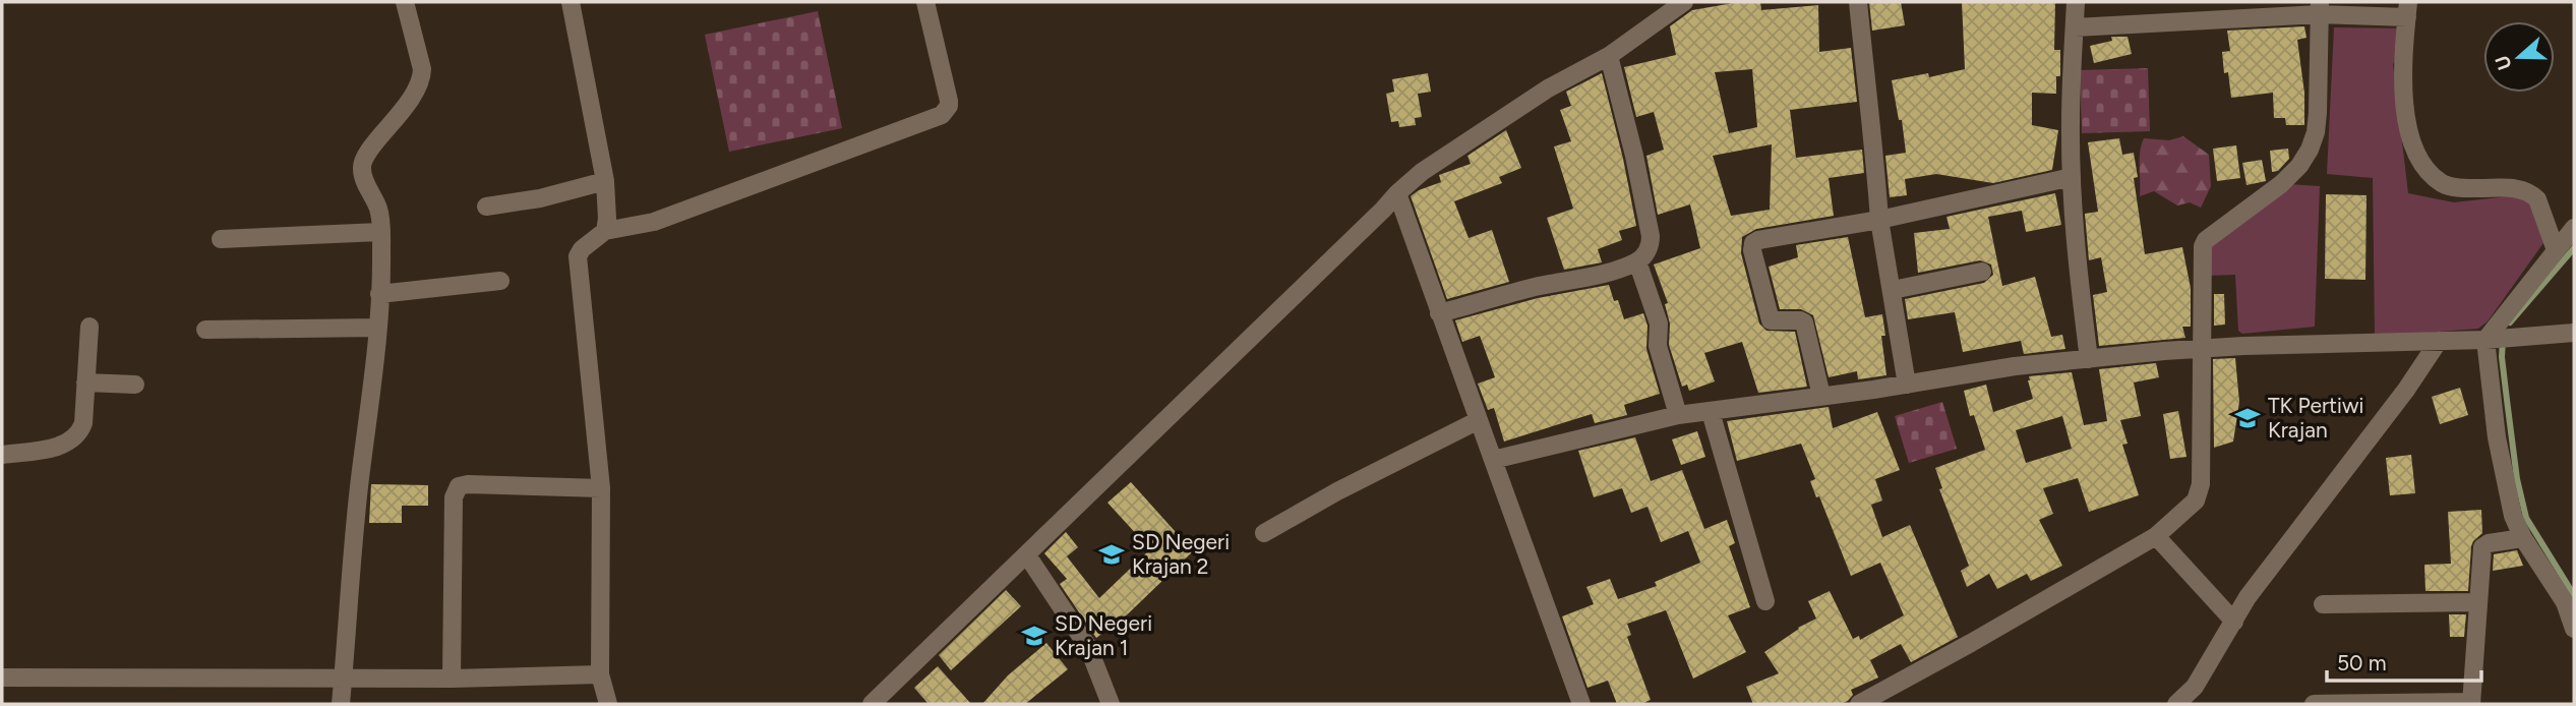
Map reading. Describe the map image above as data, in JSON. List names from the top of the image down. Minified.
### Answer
{"places":{"school or university":["TK Pertiwi Krajan","SD Negeri Krajan 2","SD Negeri Krajan 1"]},"scale_bar":"50 m","north":"left"}
